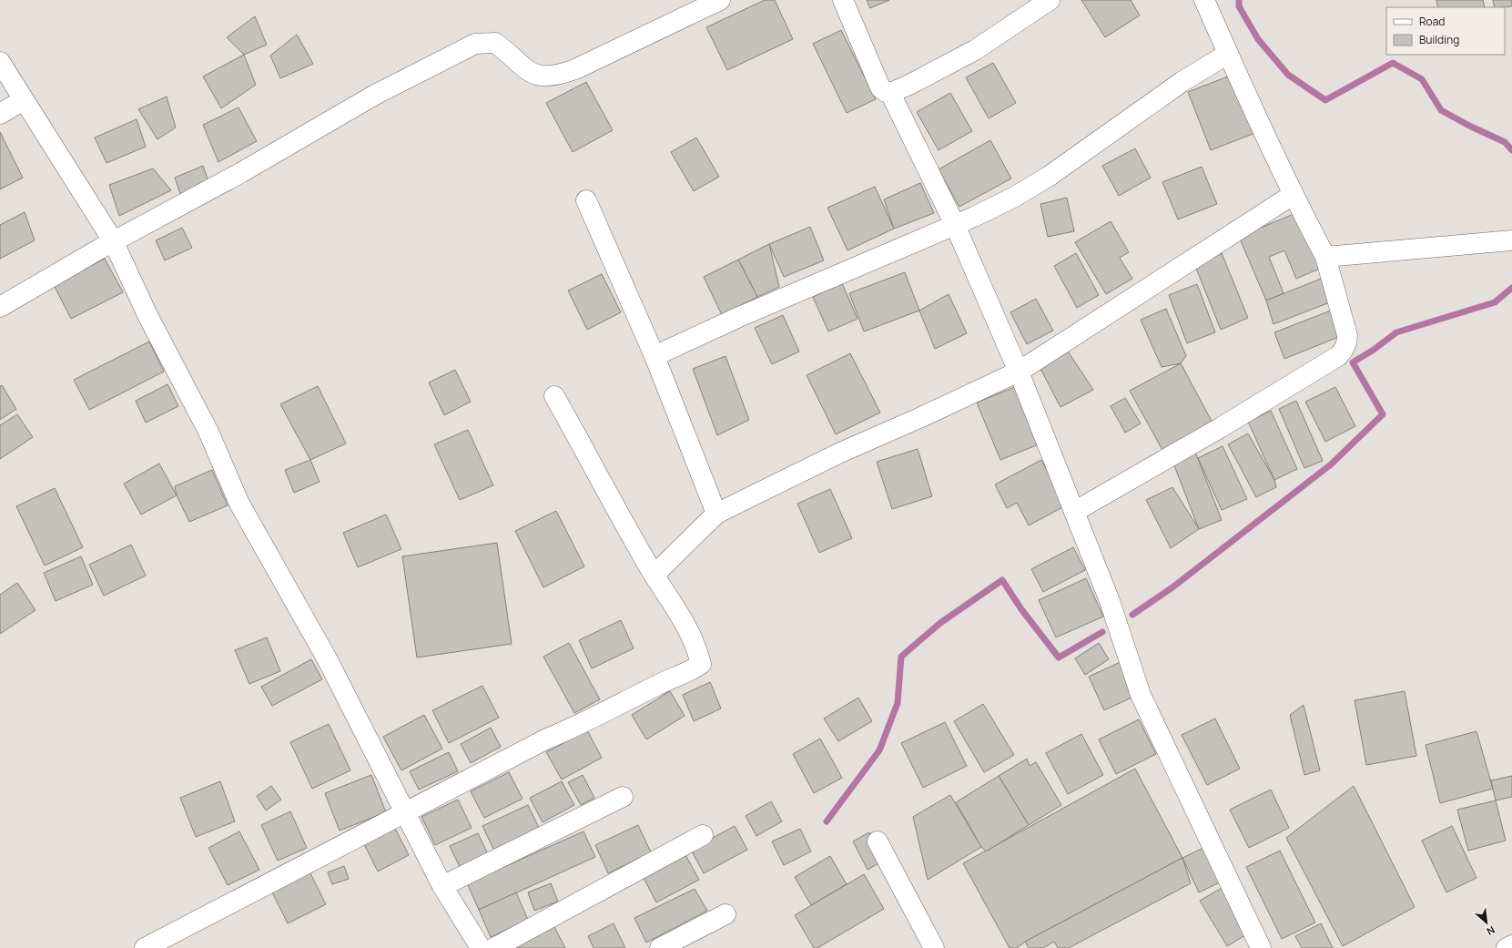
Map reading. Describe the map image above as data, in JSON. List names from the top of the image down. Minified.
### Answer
{"legend":["Road","Building"],"north":"bottom right"}
